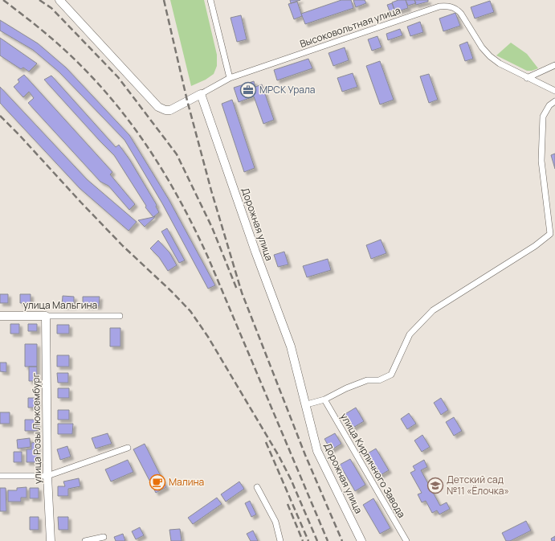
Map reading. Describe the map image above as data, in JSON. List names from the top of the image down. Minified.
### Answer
{"streets":{"street":["Высоковольтная улица","Дорожная улица","улица Мальгина","улица Розы Люксембург","улица Кирпичного Завода"]},"crossings":[["Высоковольтная улица","Дорожная улица"],["улица Мальгина","улица Розы Люксембург"]],"places":{"office":["МРСК Урала"],"cafe":["Малина"],"school or university":["Детский сад №11 «Ёлочка»"]}}
